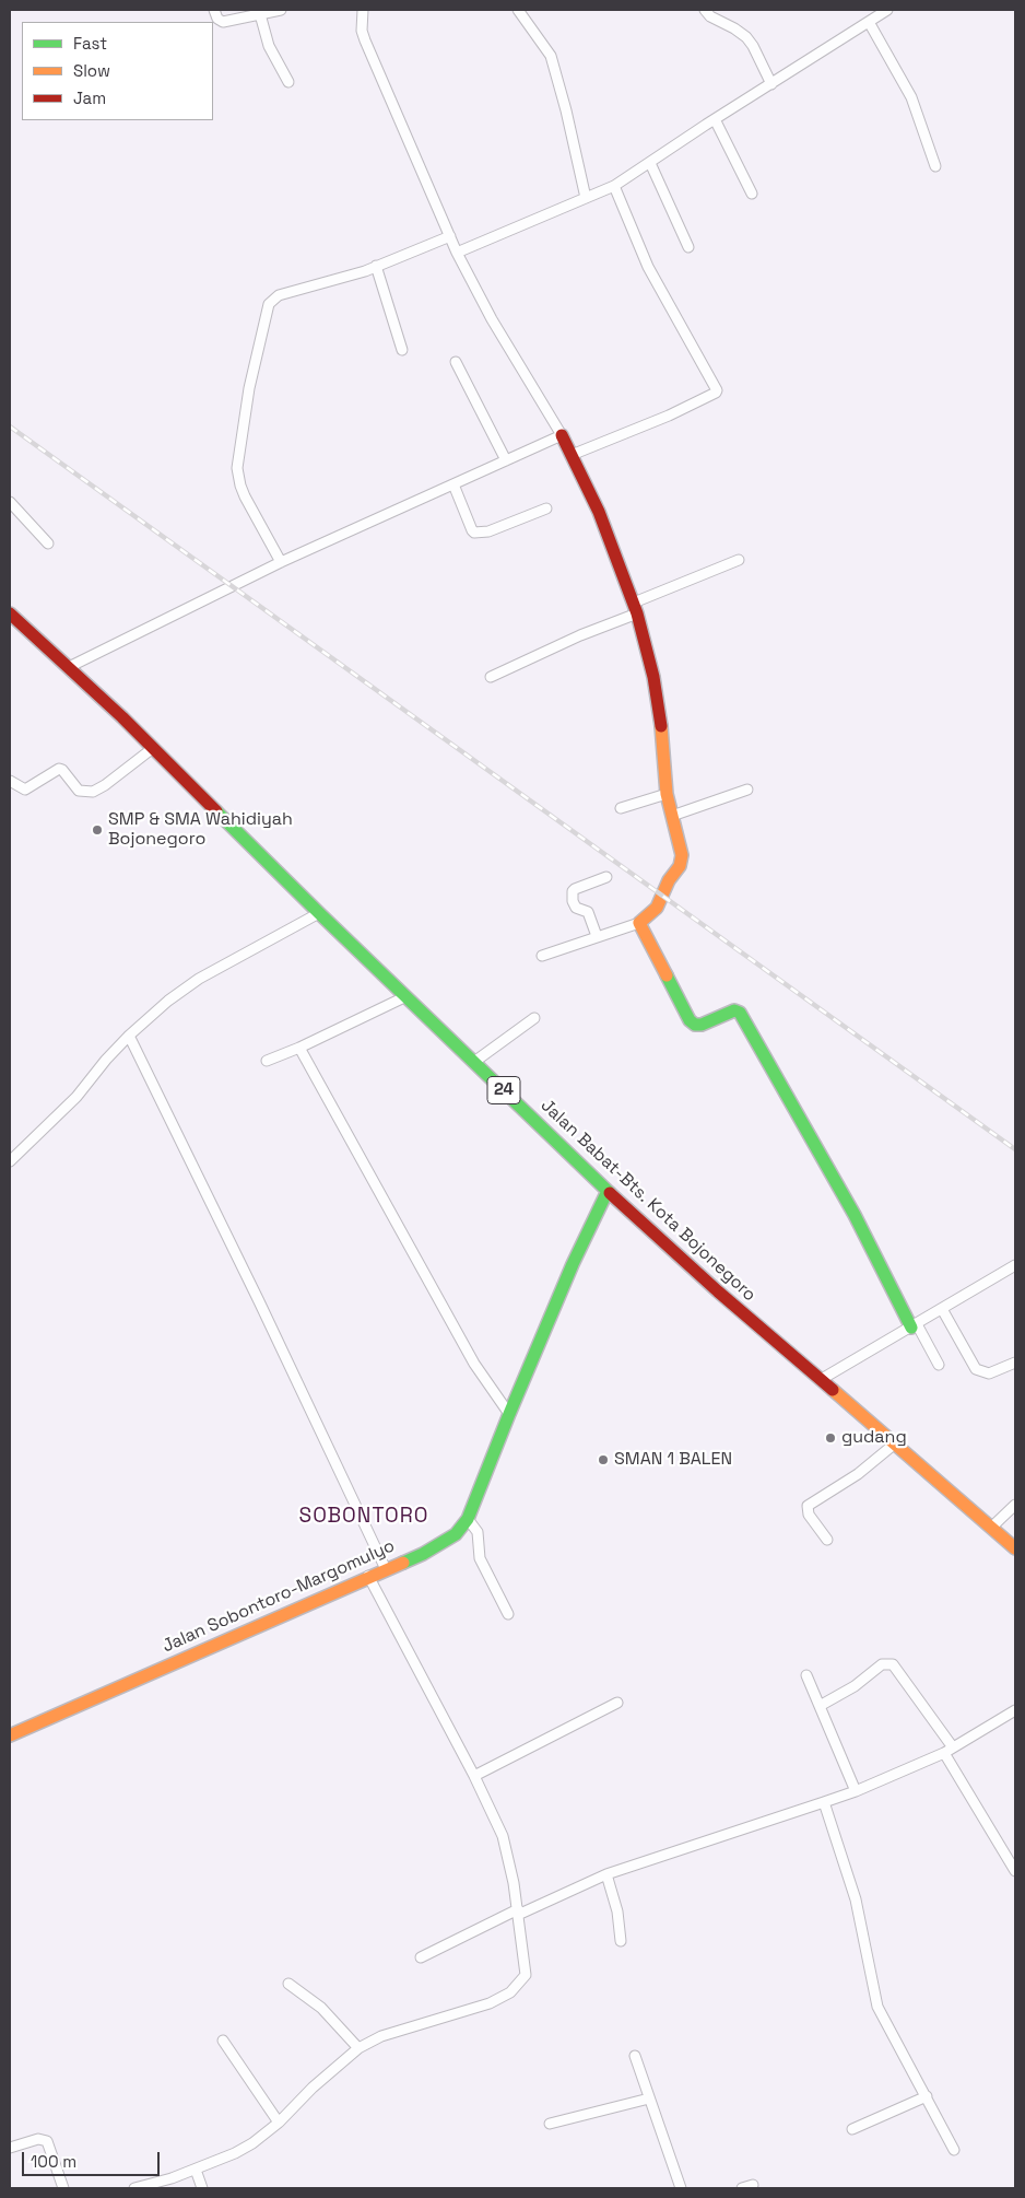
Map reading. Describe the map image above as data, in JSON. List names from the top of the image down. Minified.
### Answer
{"streets":{"main road":["24","Jalan Babat-Bts. Kota Bojonegoro","Jalan Sobontoro-Margomulyo"]},"crossings":[["Jalan Babat-Bts. Kota Bojonegoro","Jalan Sobontoro-Margomulyo"]],"districts":["SOBONTORO"],"places":["SMP & SMA Wahidiyah Bojonegoro","gudang","SMAN 1 BALEN"],"legend":["Fast","Slow","Jam"],"scale_bar":"100 m"}
